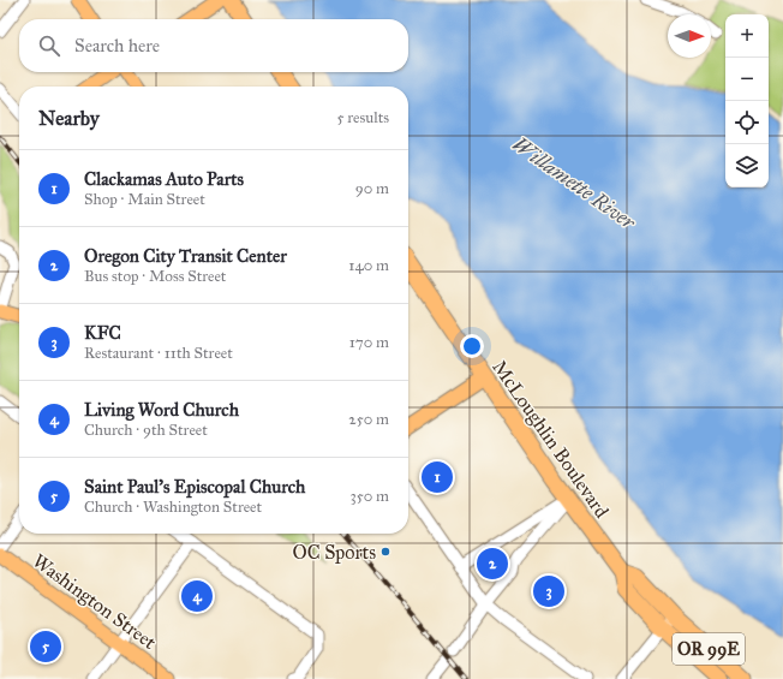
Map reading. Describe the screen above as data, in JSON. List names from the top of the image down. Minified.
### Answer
{"streets":{"highway":["McLoughlin Boulevard","OR 99E"],"main road":["Washington Street"]},"water":["Willamette River"],"places":["OC Sports"],"north":"right","page":{"map_buttons":["+","−"],"search":"Search here","heading":["Nearby","5 results"],"list":[{"mark":"1","name":"Clackamas Auto Parts","note":"Shop · Main Street","value":"90 m"},{"mark":"2","name":"Oregon City Transit Center","note":"Bus stop · Moss Street","value":"140 m"},{"mark":"3","name":"KFC","note":"Restaurant · 11th Street","value":"170 m"},{"mark":"4","name":"Living Word Church","note":"Church · 9th Street","value":"250 m"},{"mark":"5","name":"Saint Paul's Episcopal Church","note":"Church · Washington Street","value":"350 m"}],"pins":["1","2","3","4","5"]}}
